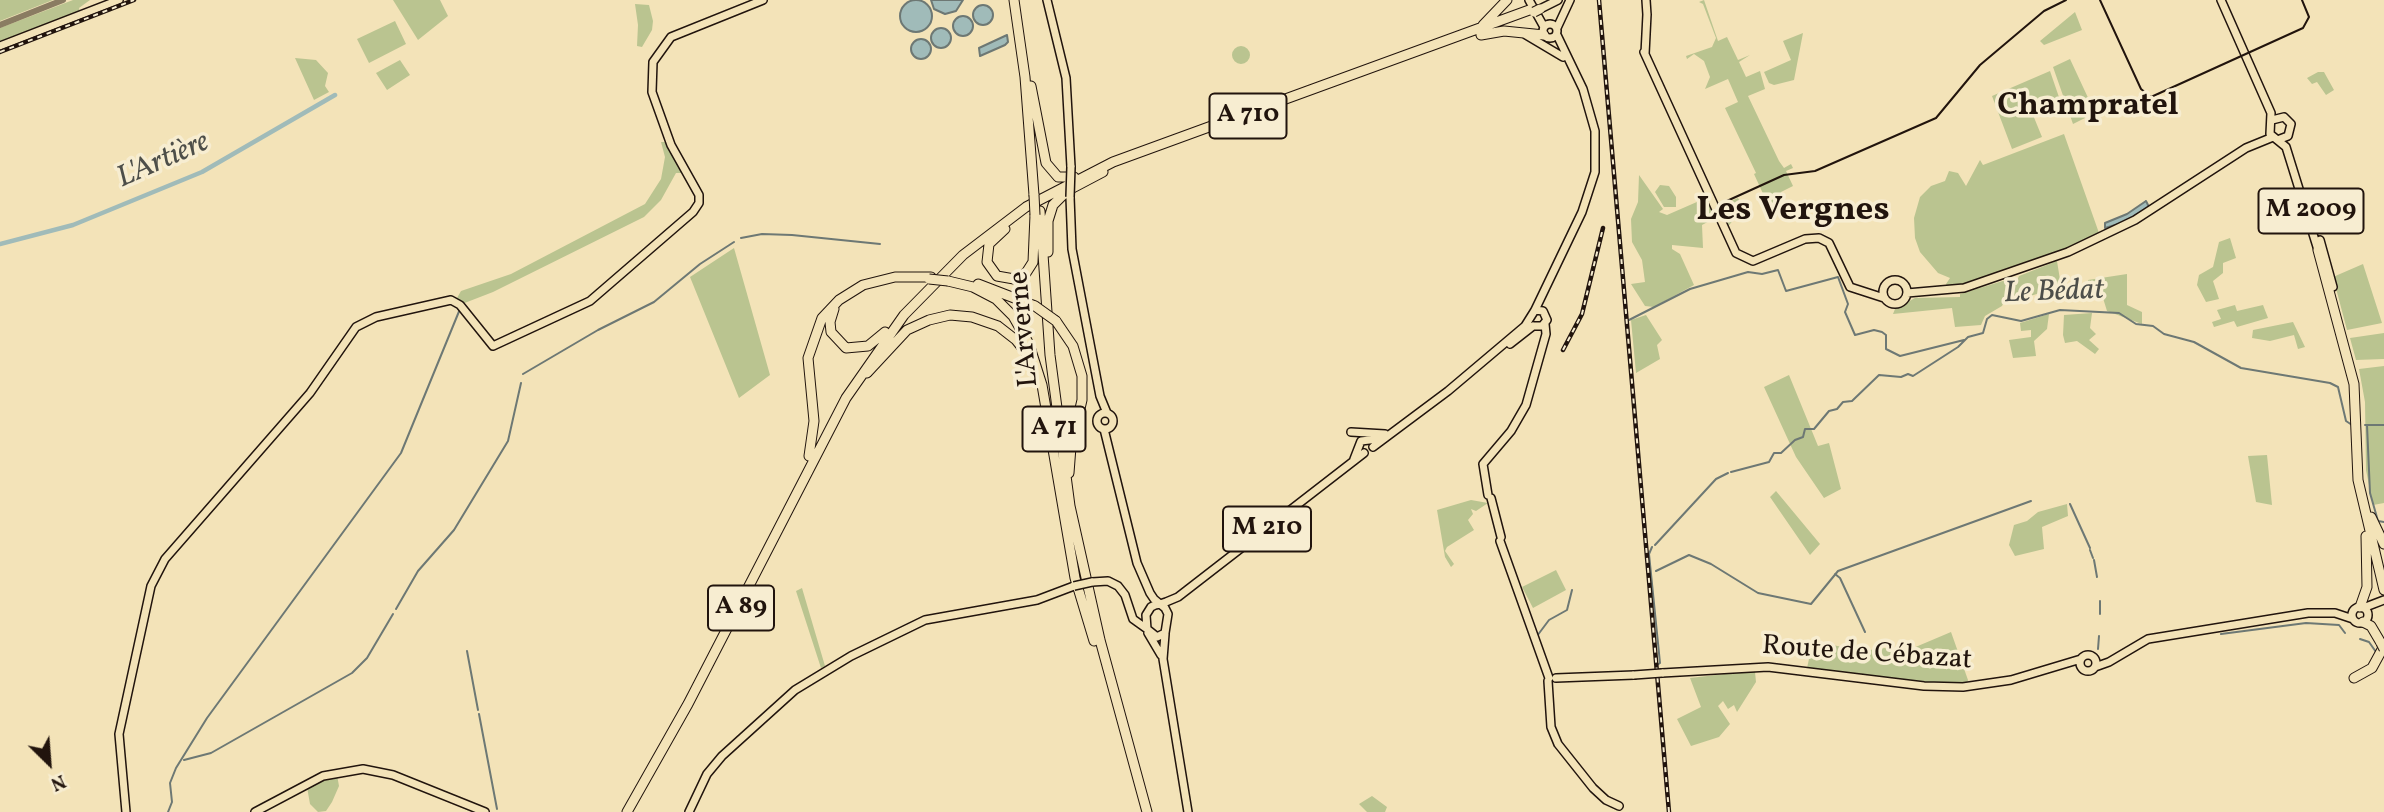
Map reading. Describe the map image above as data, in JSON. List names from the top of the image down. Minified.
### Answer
{"streets":{"highway":["A 710","M 2009","L'Arverne","A 71","A 89"],"main road":["M 210","Route de Cébazat"]},"crossings":[["A 710","A 89"]],"districts":["Champratel","Les Vergnes"],"water":["L'Artière","Le Bédat"],"north":"bottom right"}
